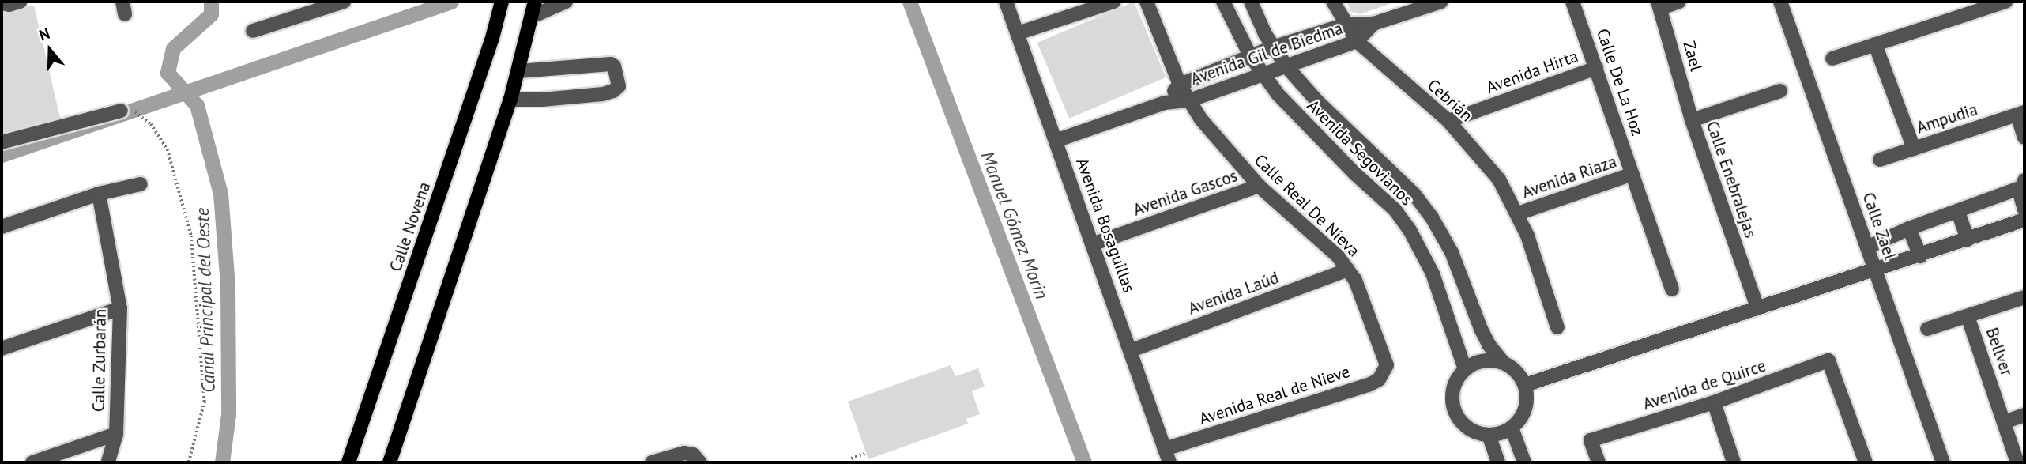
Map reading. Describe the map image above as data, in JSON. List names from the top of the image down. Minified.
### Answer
{"streets":{"main road":["Calle Novena"],"street":["Avenida Gil de Biedma","Zael","Avenida Hirta","Calle De La Hoz","Cebrián","Ampudia","Avenida Segovianos","Avenida Riaza","Calle Enebralejas","Avenida Gascos","Calle Real De Nieva","Avenida Bosaguillas","Calle Zael","Avenida Laúd","Bellver","Calle Zurbarán","Avenida de Quirce","Avenida Real de Nieve"]},"crossings":[["Avenida Gil de Biedma","Cebrián"],["Avenida Gil de Biedma","Avenida Segovianos"],["Avenida Gil de Biedma","Calle Real De Nieva"],["Avenida Gil de Biedma","Avenida Bosaguillas"],["Zael","Calle Enebralejas"],["Avenida Hirta","Calle De La Hoz"],["Avenida Hirta","Cebrián"],["Calle De La Hoz","Avenida Riaza"],["Cebrián","Avenida Riaza"],["Avenida Gascos","Calle Real De Nieva"],["Avenida Gascos","Avenida Bosaguillas"],["Calle Real De Nieva","Avenida Laúd"],["Calle Real De Nieva","Avenida Real de Nieve"],["Avenida Bosaguillas","Avenida Laúd"],["Avenida Bosaguillas","Avenida Real de Nieve"]],"water":["Manuel Gómez Morin","Canal Principal del Oeste"],"north":"top"}
